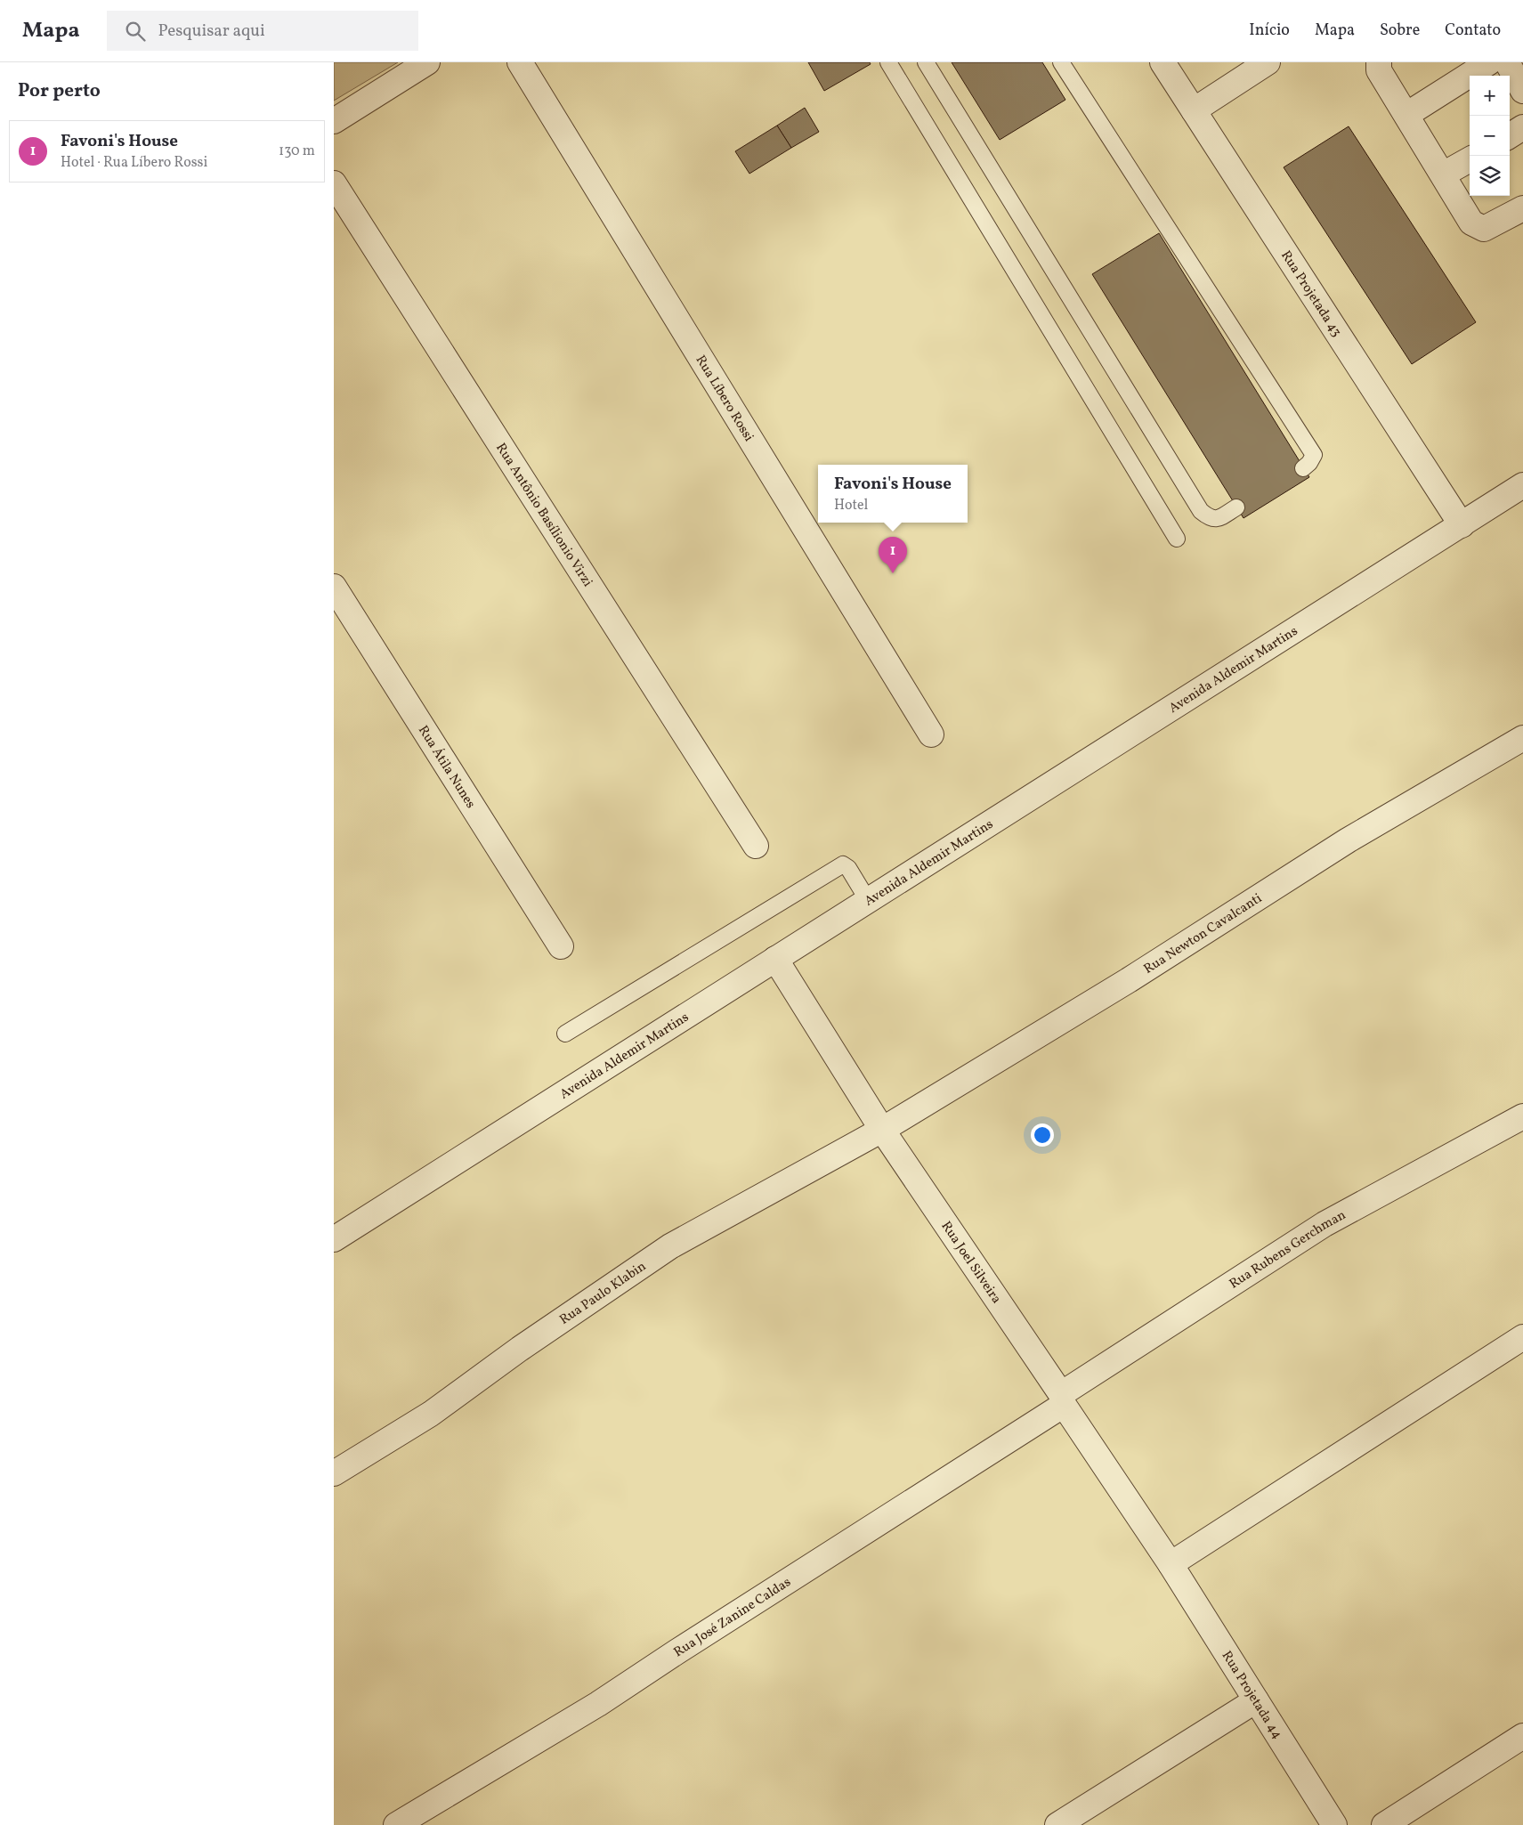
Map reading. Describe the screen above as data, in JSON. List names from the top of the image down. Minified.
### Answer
{"streets":{"street":["Rua Projetada 43","Rua Líbero Rossi","Rua Antônio Basílionio Virzi","Avenida Aldemir Martins","Rua Átila Nunes","Rua Newton Cavalcanti","Rua Rubens Gerchman","Rua Joel Silveira","Rua Paulo Klabin","Rua José Zanine Caldas","Rua Projetada 44"]},"crossings":[["Rua Projetada 43","Avenida Aldemir Martins"],["Avenida Aldemir Martins","Rua Joel Silveira"],["Rua Newton Cavalcanti","Rua Joel Silveira"],["Rua Newton Cavalcanti","Rua Paulo Klabin"],["Rua Rubens Gerchman","Rua Joel Silveira"],["Rua Rubens Gerchman","Rua José Zanine Caldas"],["Rua Joel Silveira","Rua Paulo Klabin"],["Rua Joel Silveira","Rua José Zanine Caldas"],["Rua Joel Silveira","Rua Projetada 44"]],"page":{"header":"Mapa","search":"Pesquisar aqui","nav":["Início","Mapa","Sobre","Contato"],"heading":"Por perto","map_buttons":["+","−"],"list":[{"mark":"1","name":"Favoni's House","note":"Hotel · Rua Líbero Rossi","value":"130 m"}],"popup":["Favoni's House","Hotel"],"pins":"1"}}
